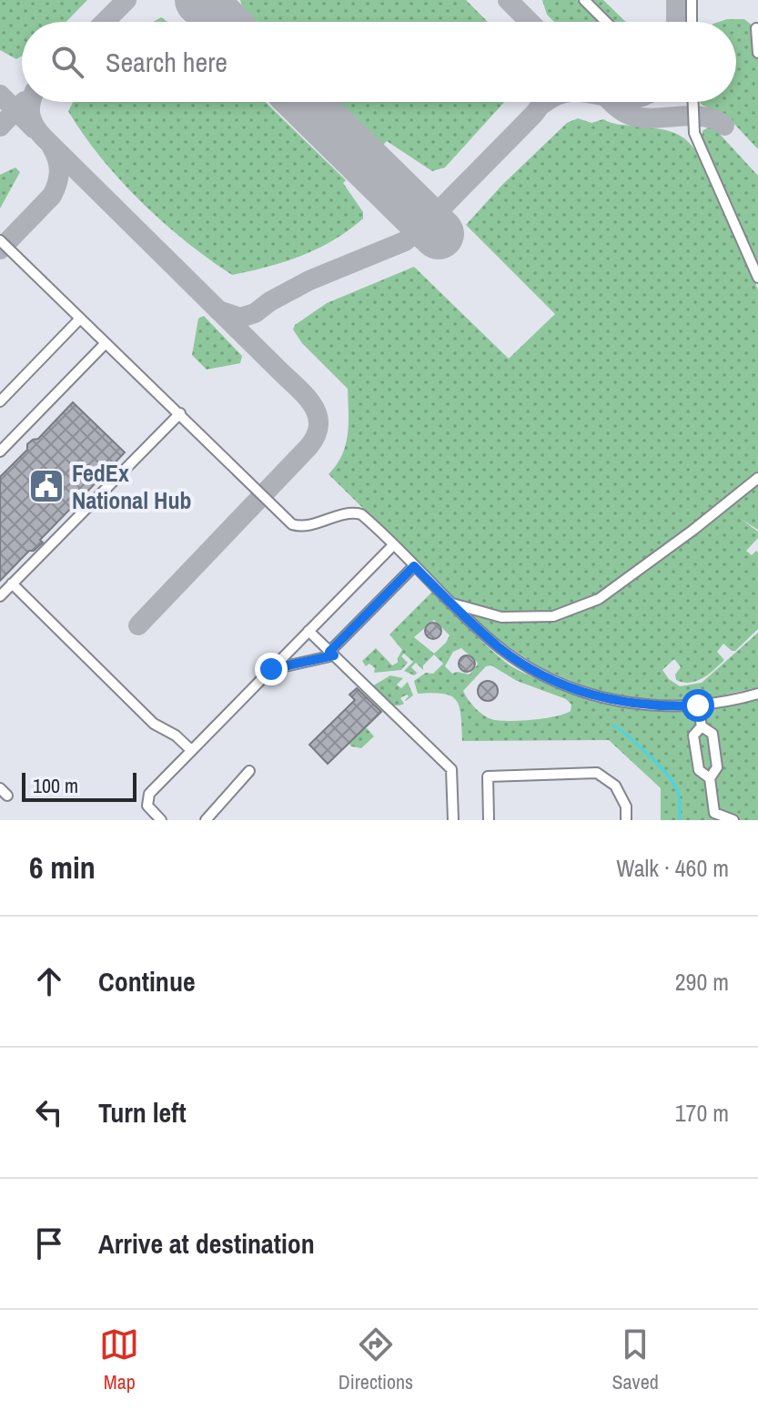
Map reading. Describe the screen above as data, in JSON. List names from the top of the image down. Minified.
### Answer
{"places":{"public building":["FedEx National Hub"]},"scale_bar":"100 m","page":{"search":"Search here","scale":"100 m","heading":["6 min","Walk · 460 m"],"list":[["Continue","290 m"],["Turn left","170 m"],"Arrive at destination"],"nav":["Map","Directions","Saved"]}}
